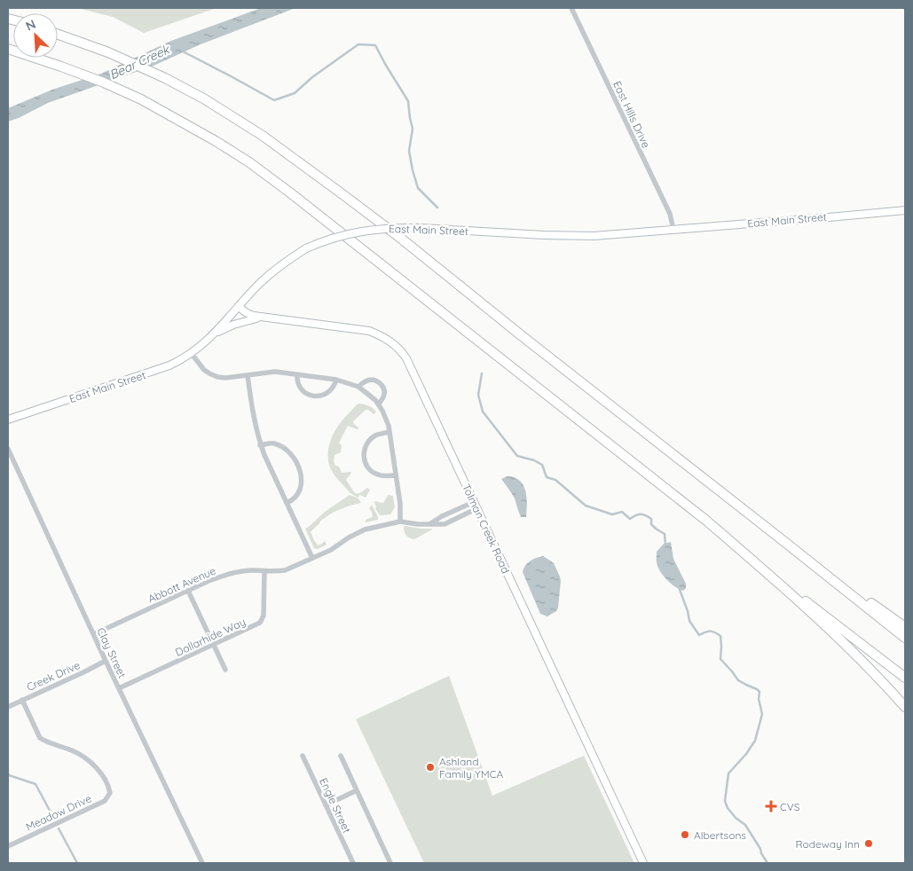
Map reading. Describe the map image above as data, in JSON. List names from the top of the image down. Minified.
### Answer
{"streets":{"street":["East Hills Drive","East Main Street","Tolman Creek Road","Abbott Avenue","Dollarhide Way","Clay Street","Creek Drive","Engle Street","Meadow Drive"]},"crossings":[["East Hills Drive","East Main Street"],["East Main Street","Tolman Creek Road"],["Tolman Creek Road","Abbott Avenue"],["Abbott Avenue","Dollarhide Way"],["Abbott Avenue","Clay Street"],["Dollarhide Way","Clay Street"],["Clay Street","Creek Drive"],["Creek Drive","Meadow Drive"]],"water":["Bear Creek"],"places":{"other":["Ashland Family YMCA","Albertsons","Rodeway Inn"],"health":["CVS"]},"north":"top left"}
